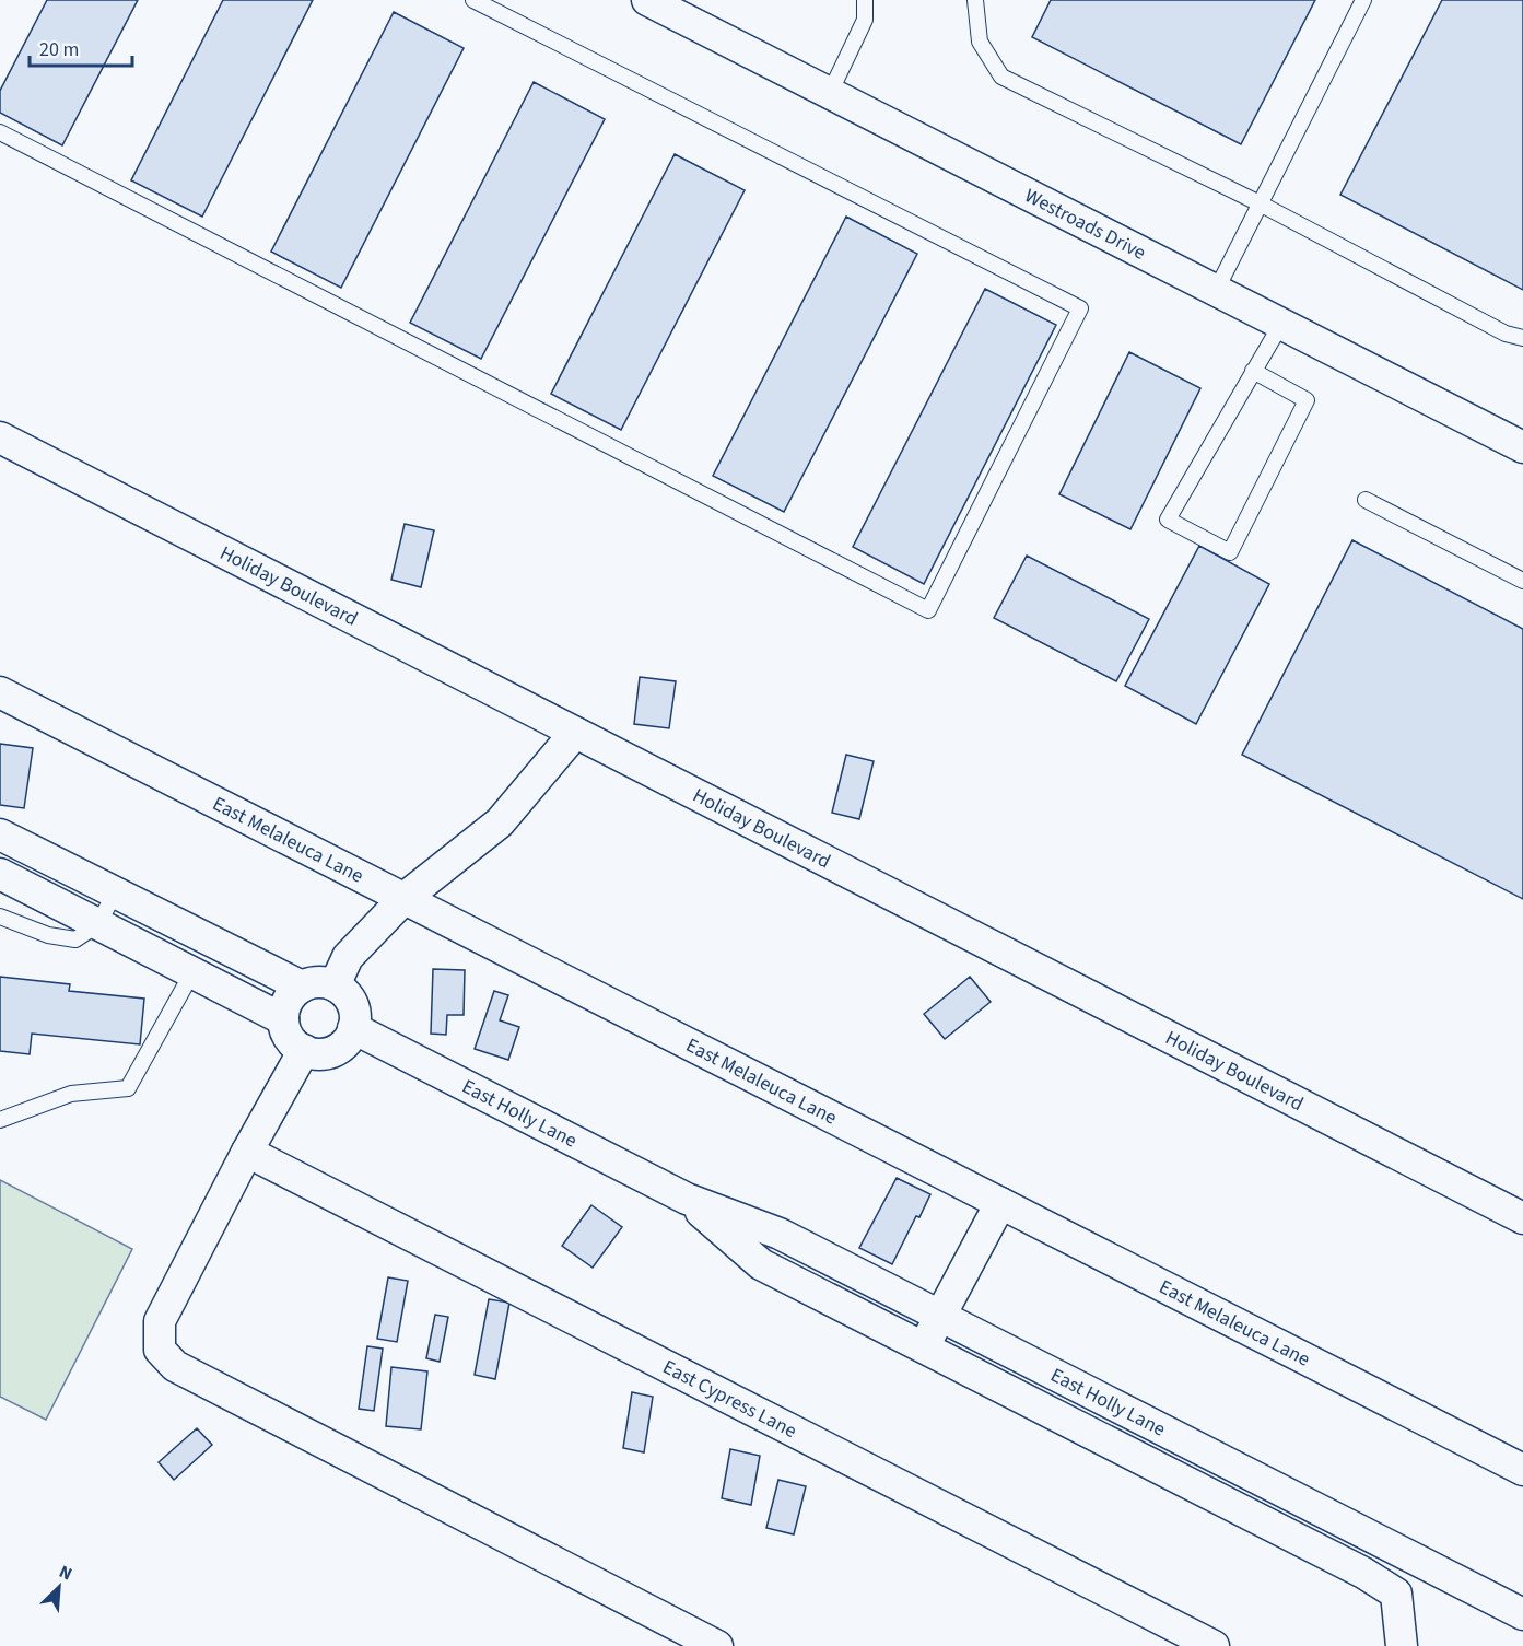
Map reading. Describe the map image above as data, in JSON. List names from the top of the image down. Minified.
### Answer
{"streets":{"street":["Westroads Drive","Holiday Boulevard","East Melaleuca Lane","East Holly Lane","East Cypress Lane"]},"scale_bar":"20 m","north":"top right"}
